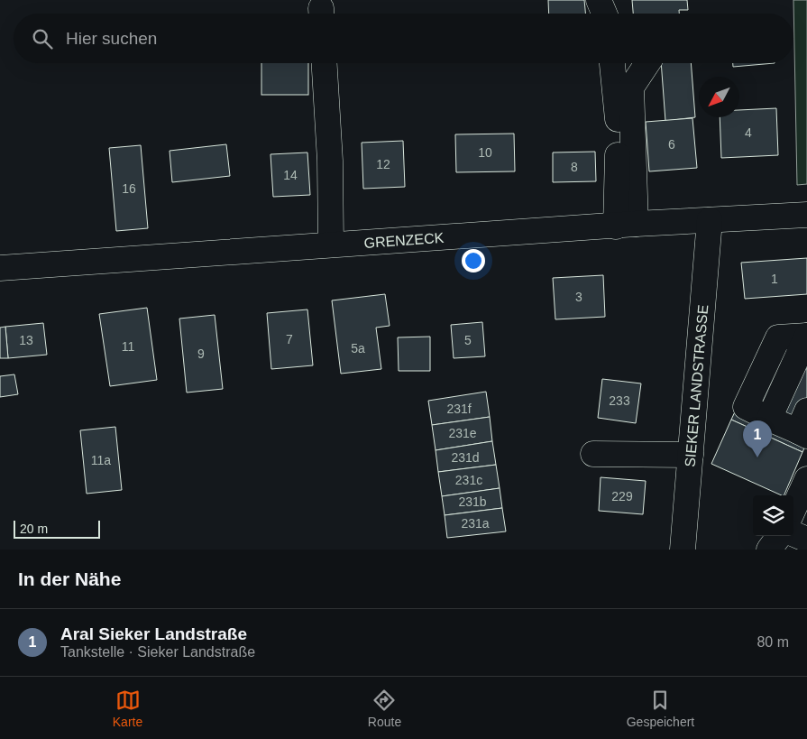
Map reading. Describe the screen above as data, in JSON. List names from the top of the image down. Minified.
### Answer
{"streets":{"street":["GRENZECK","SIEKER LANDSTRASSE"]},"crossings":[["GRENZECK","SIEKER LANDSTRASSE"]],"house_numbers":["4","6","10","12","8","14","16","1","3","7","13","5","11","5a","9","233","231f","231e","231d","11a","231c","229","231b","231a"],"scale_bar":"20 m","north":"bottom left","page":{"search":"Hier suchen","pins":"1","scale":"20 m","heading":"In der Nähe","list":[{"mark":"1","name":"Aral Sieker Landstraße","note":"Tankstelle · Sieker Landstraße","value":"80 m"}],"nav":["Karte","Route","Gespeichert"]}}
